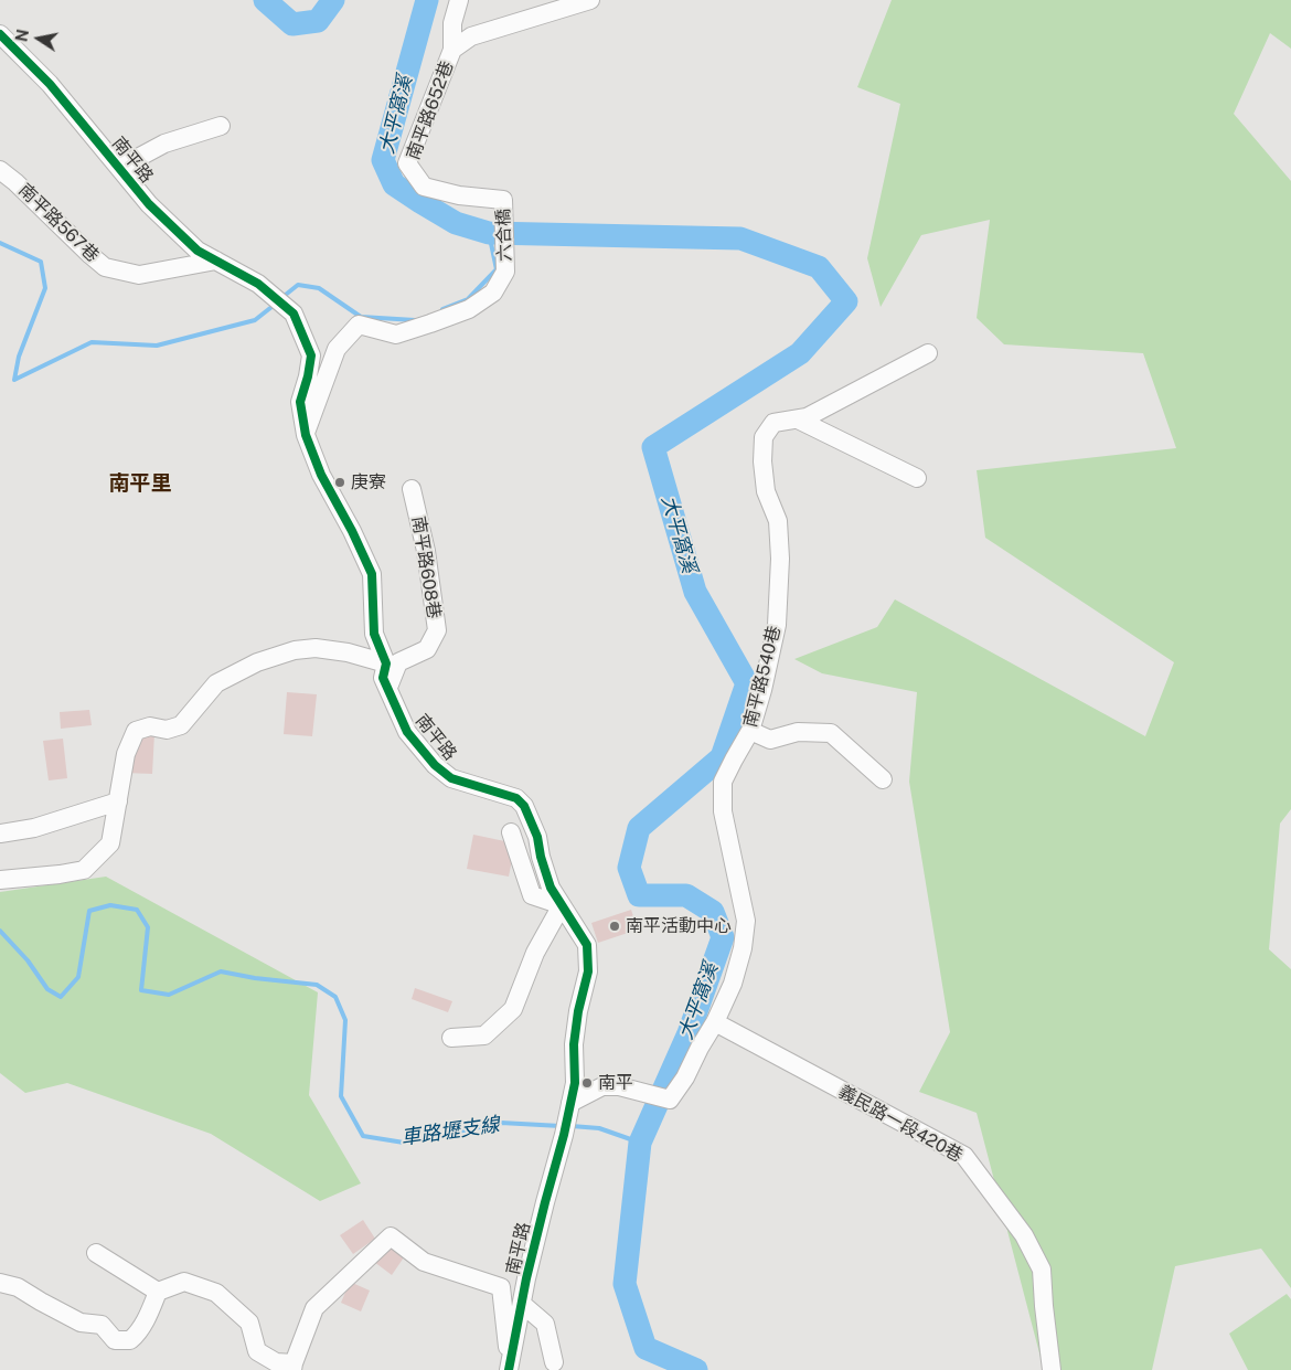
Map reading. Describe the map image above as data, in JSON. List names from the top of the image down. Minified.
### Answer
{"streets":{"street":["南平路652巷","南平路","南平路567巷","六合橋","南平路608巷","南平路540巷","義民路一段420巷"]},"crossings":[["南平路652巷","六合橋"],["南平路","南平路567巷"],["南平路","六合橋"],["南平路","南平路608巷"],["南平路","南平路540巷"],["南平路540巷","義民路一段420巷"]],"districts":["南平里"],"water":["大平窩溪","車路壢支線"],"places":["庚寮","南平活動中心","南平"],"north":"left"}
